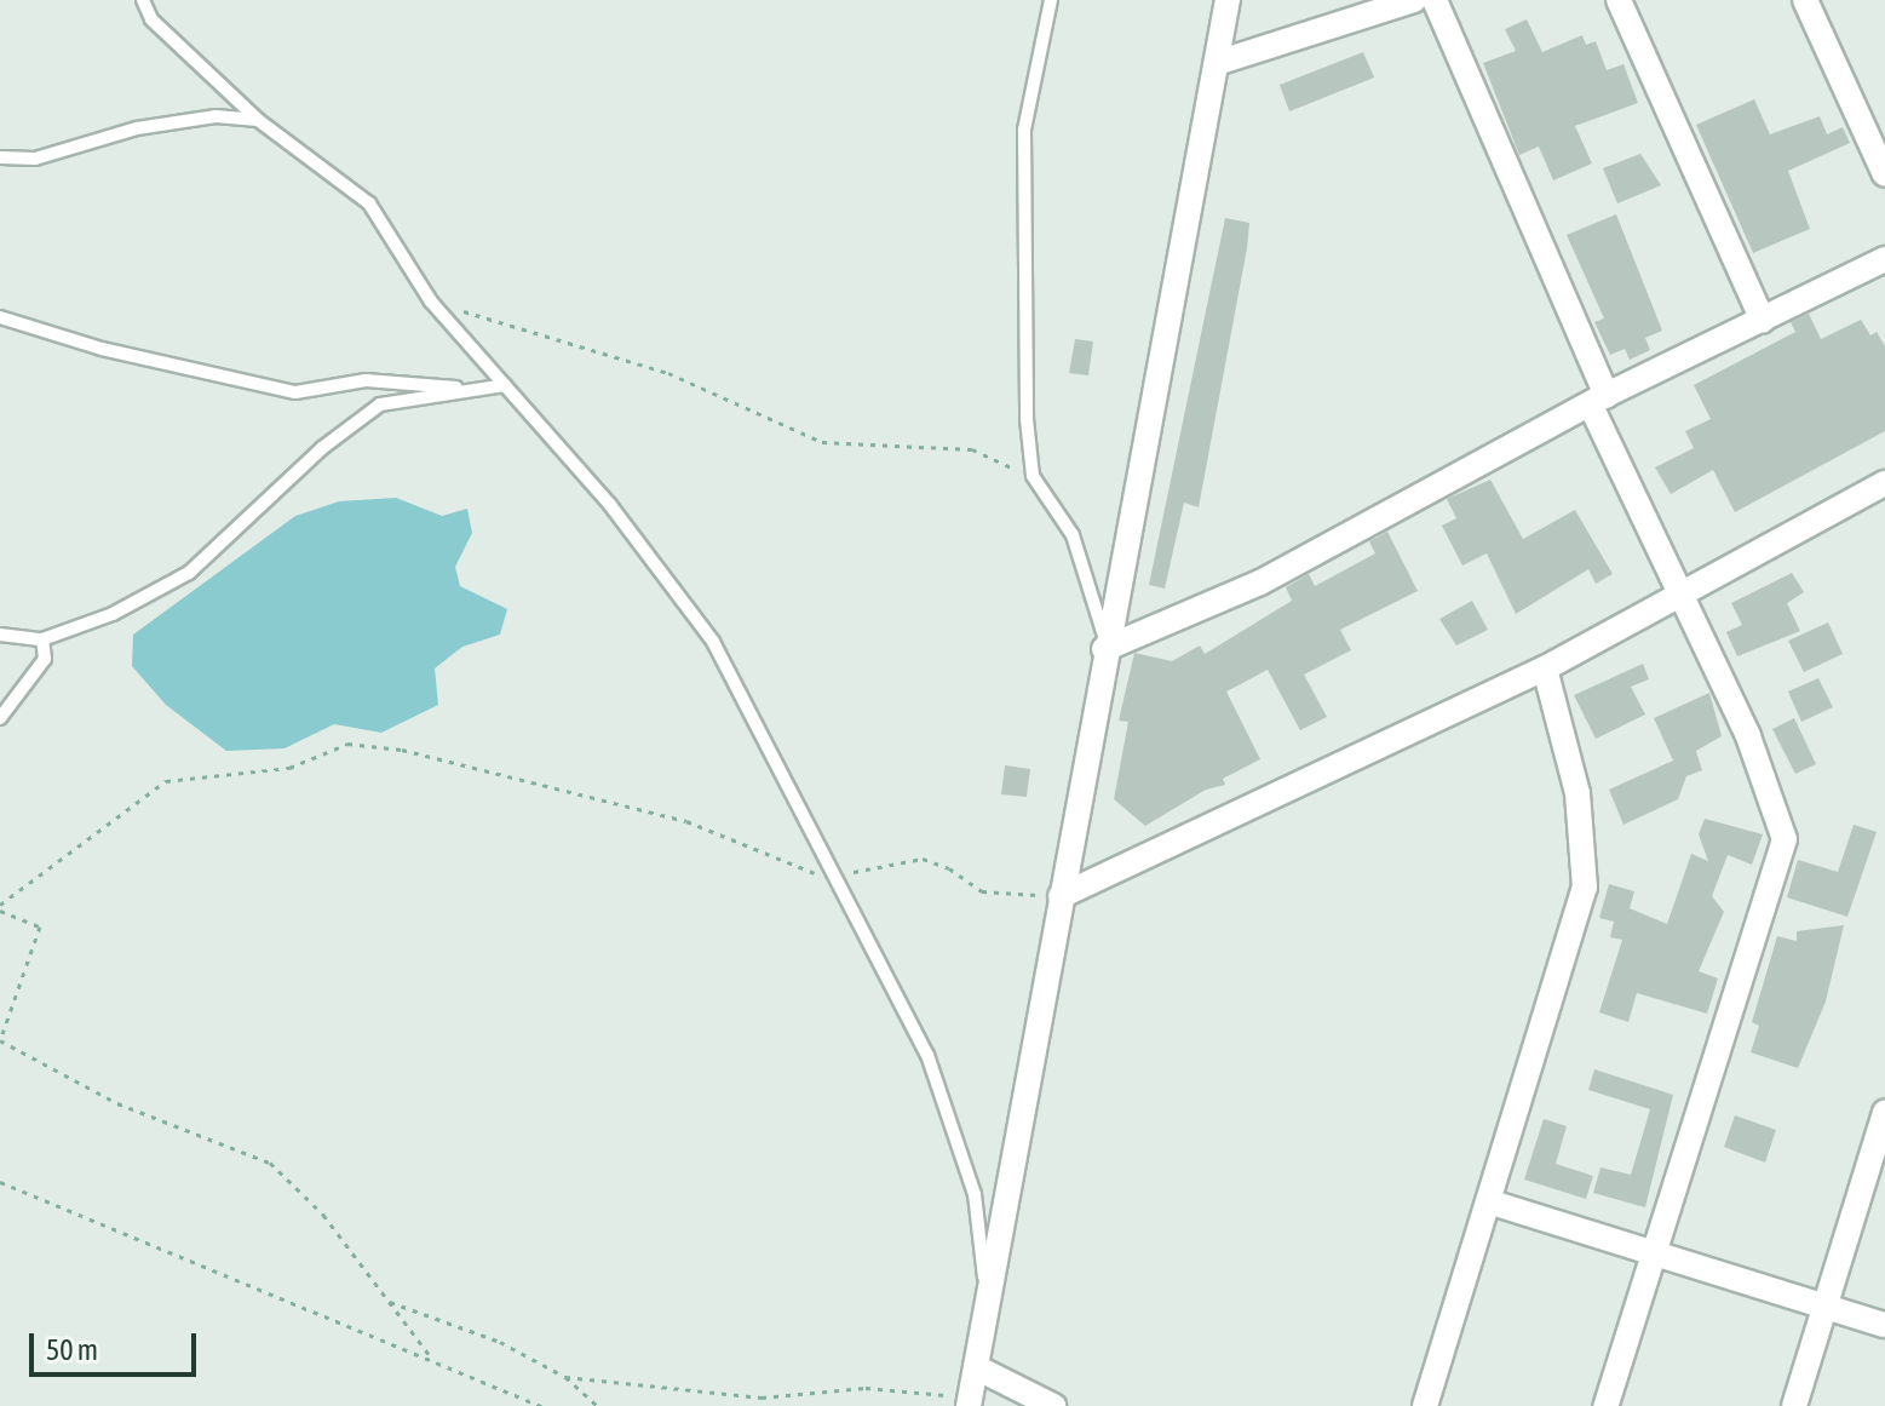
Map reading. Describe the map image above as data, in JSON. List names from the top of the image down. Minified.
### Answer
{"scale_bar":"50 m"}
